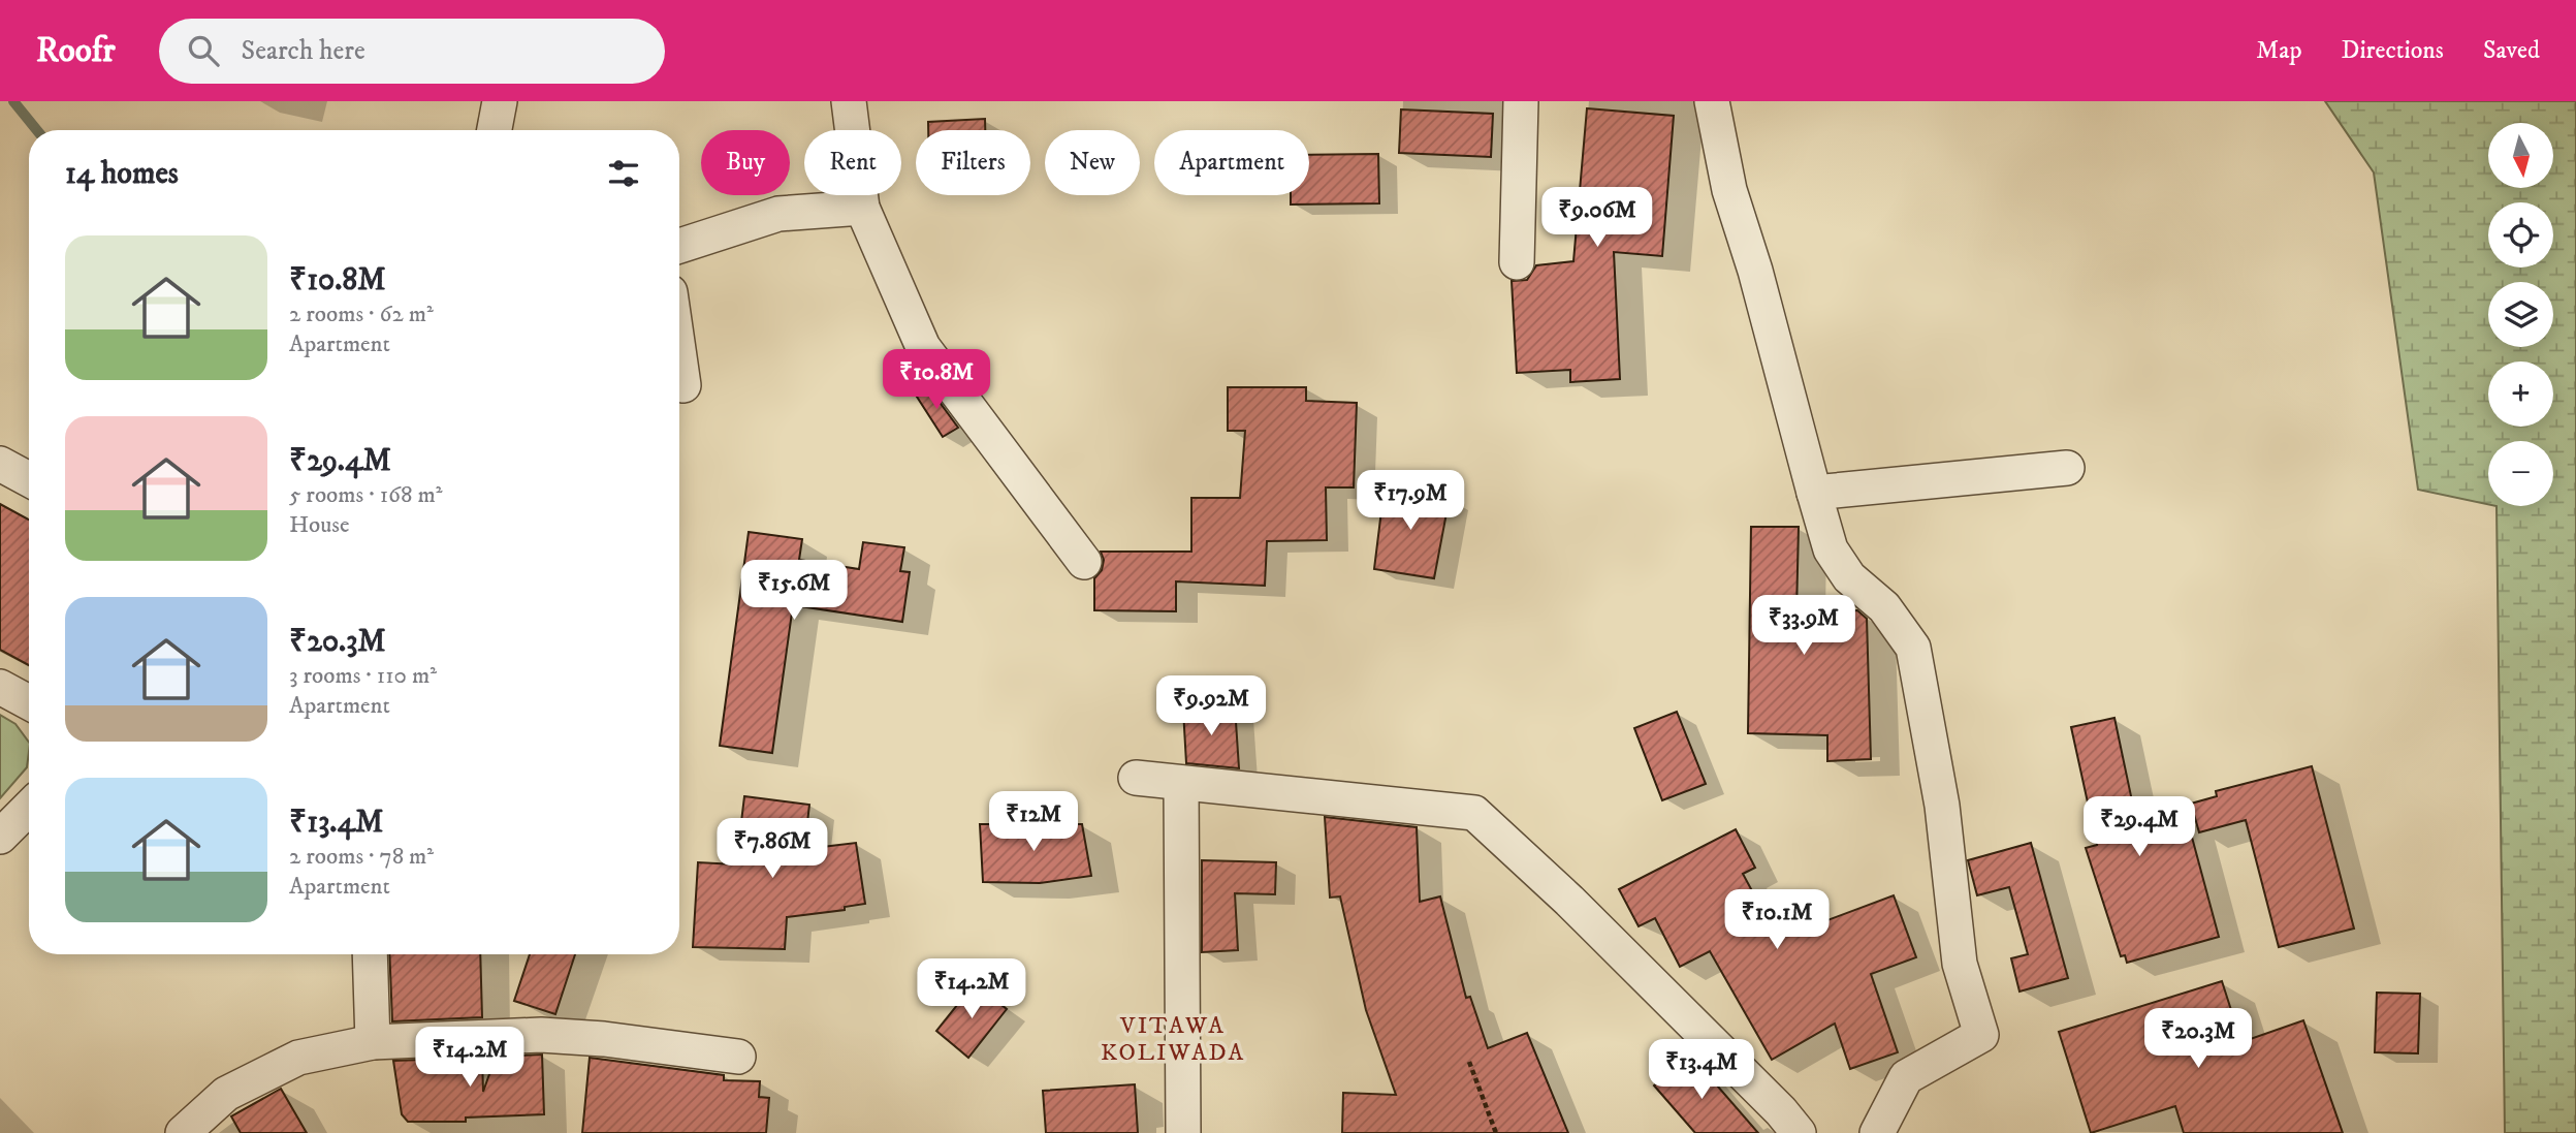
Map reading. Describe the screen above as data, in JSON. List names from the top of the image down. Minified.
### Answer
{"districts":["VITAWA KOLIWADA"],"north":"bottom","page":{"header":"Roofr","search":"Search here","nav":["Map","Directions","Saved"],"map_buttons":["+","−"],"chip":["Buy","Rent","Filters","New","Apartment"],"heading":"14 homes","price":["₹9.06M","₹10.8M","₹17.9M","₹15.6M","₹33.9M","₹9.92M","₹12M","₹29.4M","₹7.86M","₹10.1M","₹14.2M","₹20.3M","₹14.2M","₹13.4M"],"list":[{"name":"₹10.8M","note":"2 rooms · 62 m² · Apartment"},{"name":"₹29.4M","note":"5 rooms · 168 m² · House"},{"name":"₹20.3M","note":"3 rooms · 110 m² · Apartment"},{"name":"₹13.4M","note":"2 rooms · 78 m² · Apartment"}]}}
